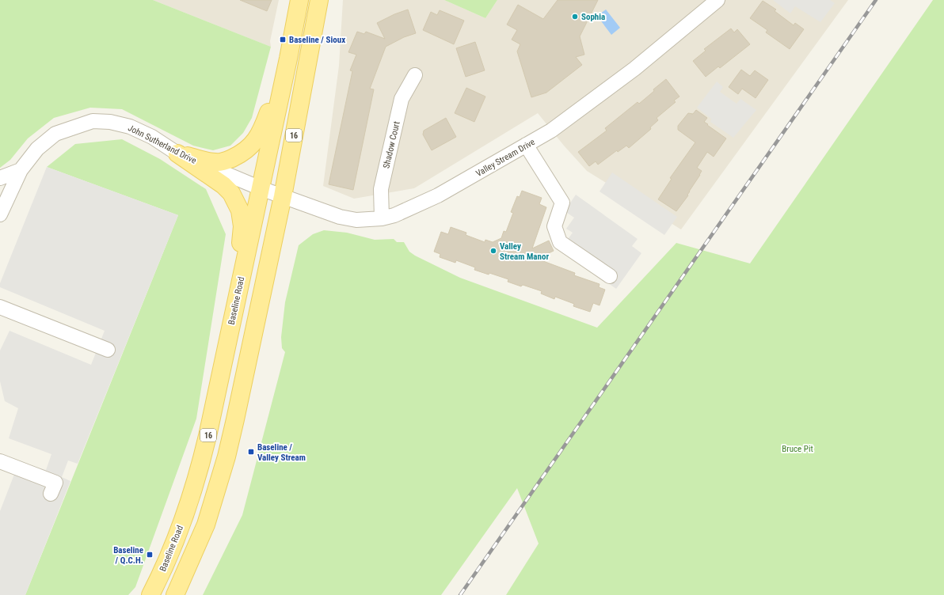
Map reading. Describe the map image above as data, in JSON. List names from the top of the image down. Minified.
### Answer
{"streets":{"main road":["16","Baseline Road"],"street":["John Sutherland Drive","Shadow Court","Valley Stream Drive"]},"crossings":[["16","Valley Stream Drive"],["John Sutherland Drive","Valley Stream Drive"],["John Sutherland Drive","Baseline Road"],["Shadow Court","Valley Stream Drive"],["Valley Stream Drive","Baseline Road"]],"parks":["Bruce Pit"],"places":{"other":["Sophia","Valley Stream Manor"],"transit":["Baseline / Sioux","Baseline / Valley Stream","Baseline / Q.C.H."]}}
